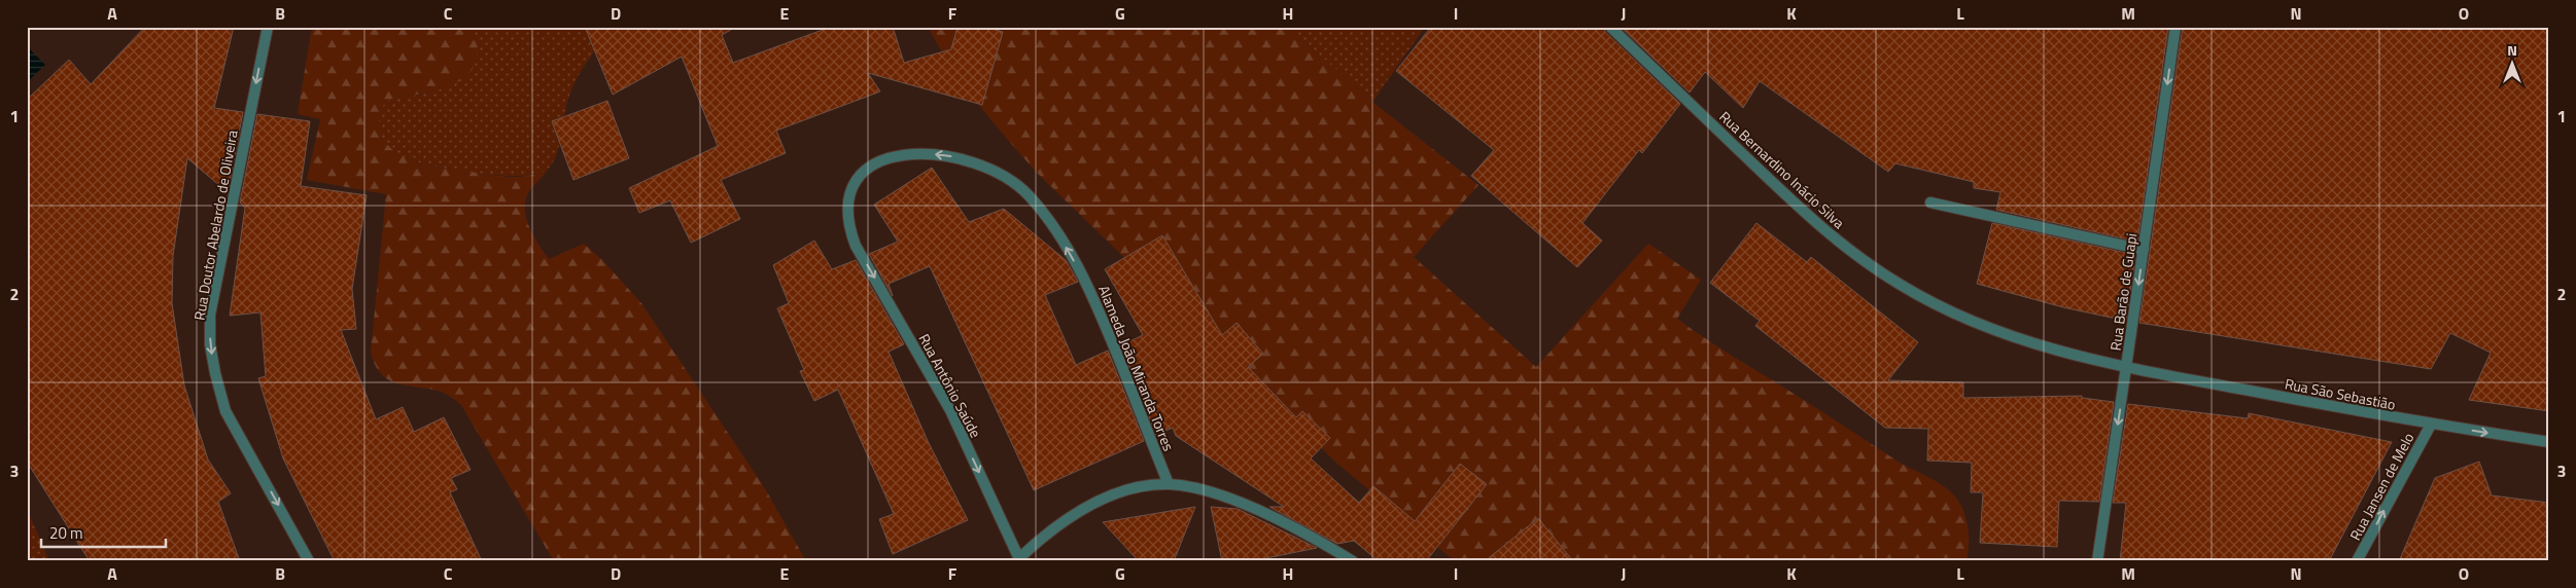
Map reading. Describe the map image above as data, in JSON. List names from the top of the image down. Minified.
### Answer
{"streets":{"street":["Rua Bernardino Inácio Silva","Rua Doutor Abelardo de Oliveira","Rua Barão de Guapi","Alameda João Miranda Torres","Rua Antônio Saúde","Rua São Sebastião","Rua Jansen de Melo"]},"crossings":[["Rua Bernardino Inácio Silva","Rua Barão de Guapi"],["Rua Bernardino Inácio Silva","Rua São Sebastião"],["Rua Barão de Guapi","Rua São Sebastião"],["Alameda João Miranda Torres","Rua Antônio Saúde"],["Rua São Sebastião","Rua Jansen de Melo"]],"one_way":["Rua Doutor Abelardo de Oliveira","Rua Barão de Guapi","Rua Antônio Saúde","Rua Jansen de Melo"],"scale_bar":"20 m","north":"top","grid":{"columns":["A","B","C","D","E","F","G","H","I","J","K","L","M","N","O"],"rows":["1","2","3"]}}
